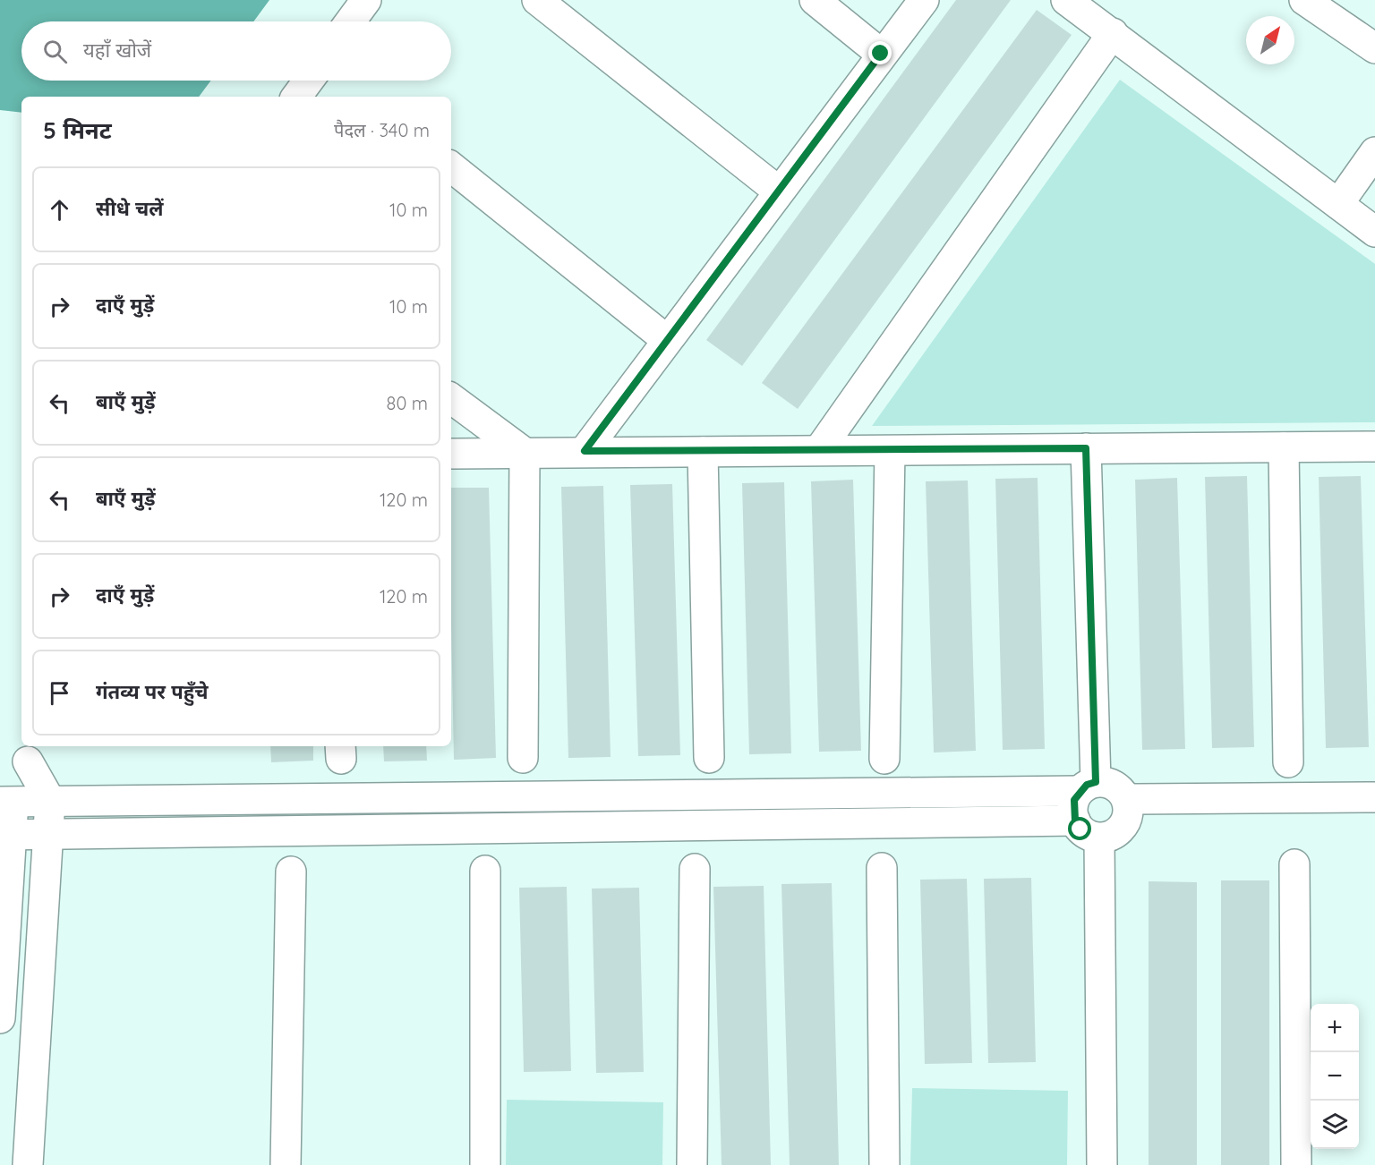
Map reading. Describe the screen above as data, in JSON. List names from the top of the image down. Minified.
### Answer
{"north":"top right","page":{"search":"यहाँ खोजें","heading":["5 मिनट","पैदल · 340 m"],"list":[["सीधे चलें","10 m"],["दाएँ मुड़ें","10 m"],["बाएँ मुड़ें","80 m"],["बाएँ मुड़ें","120 m"],["दाएँ मुड़ें","120 m"],"गंतव्य पर पहुँचे"],"map_buttons":["+","−"]}}
